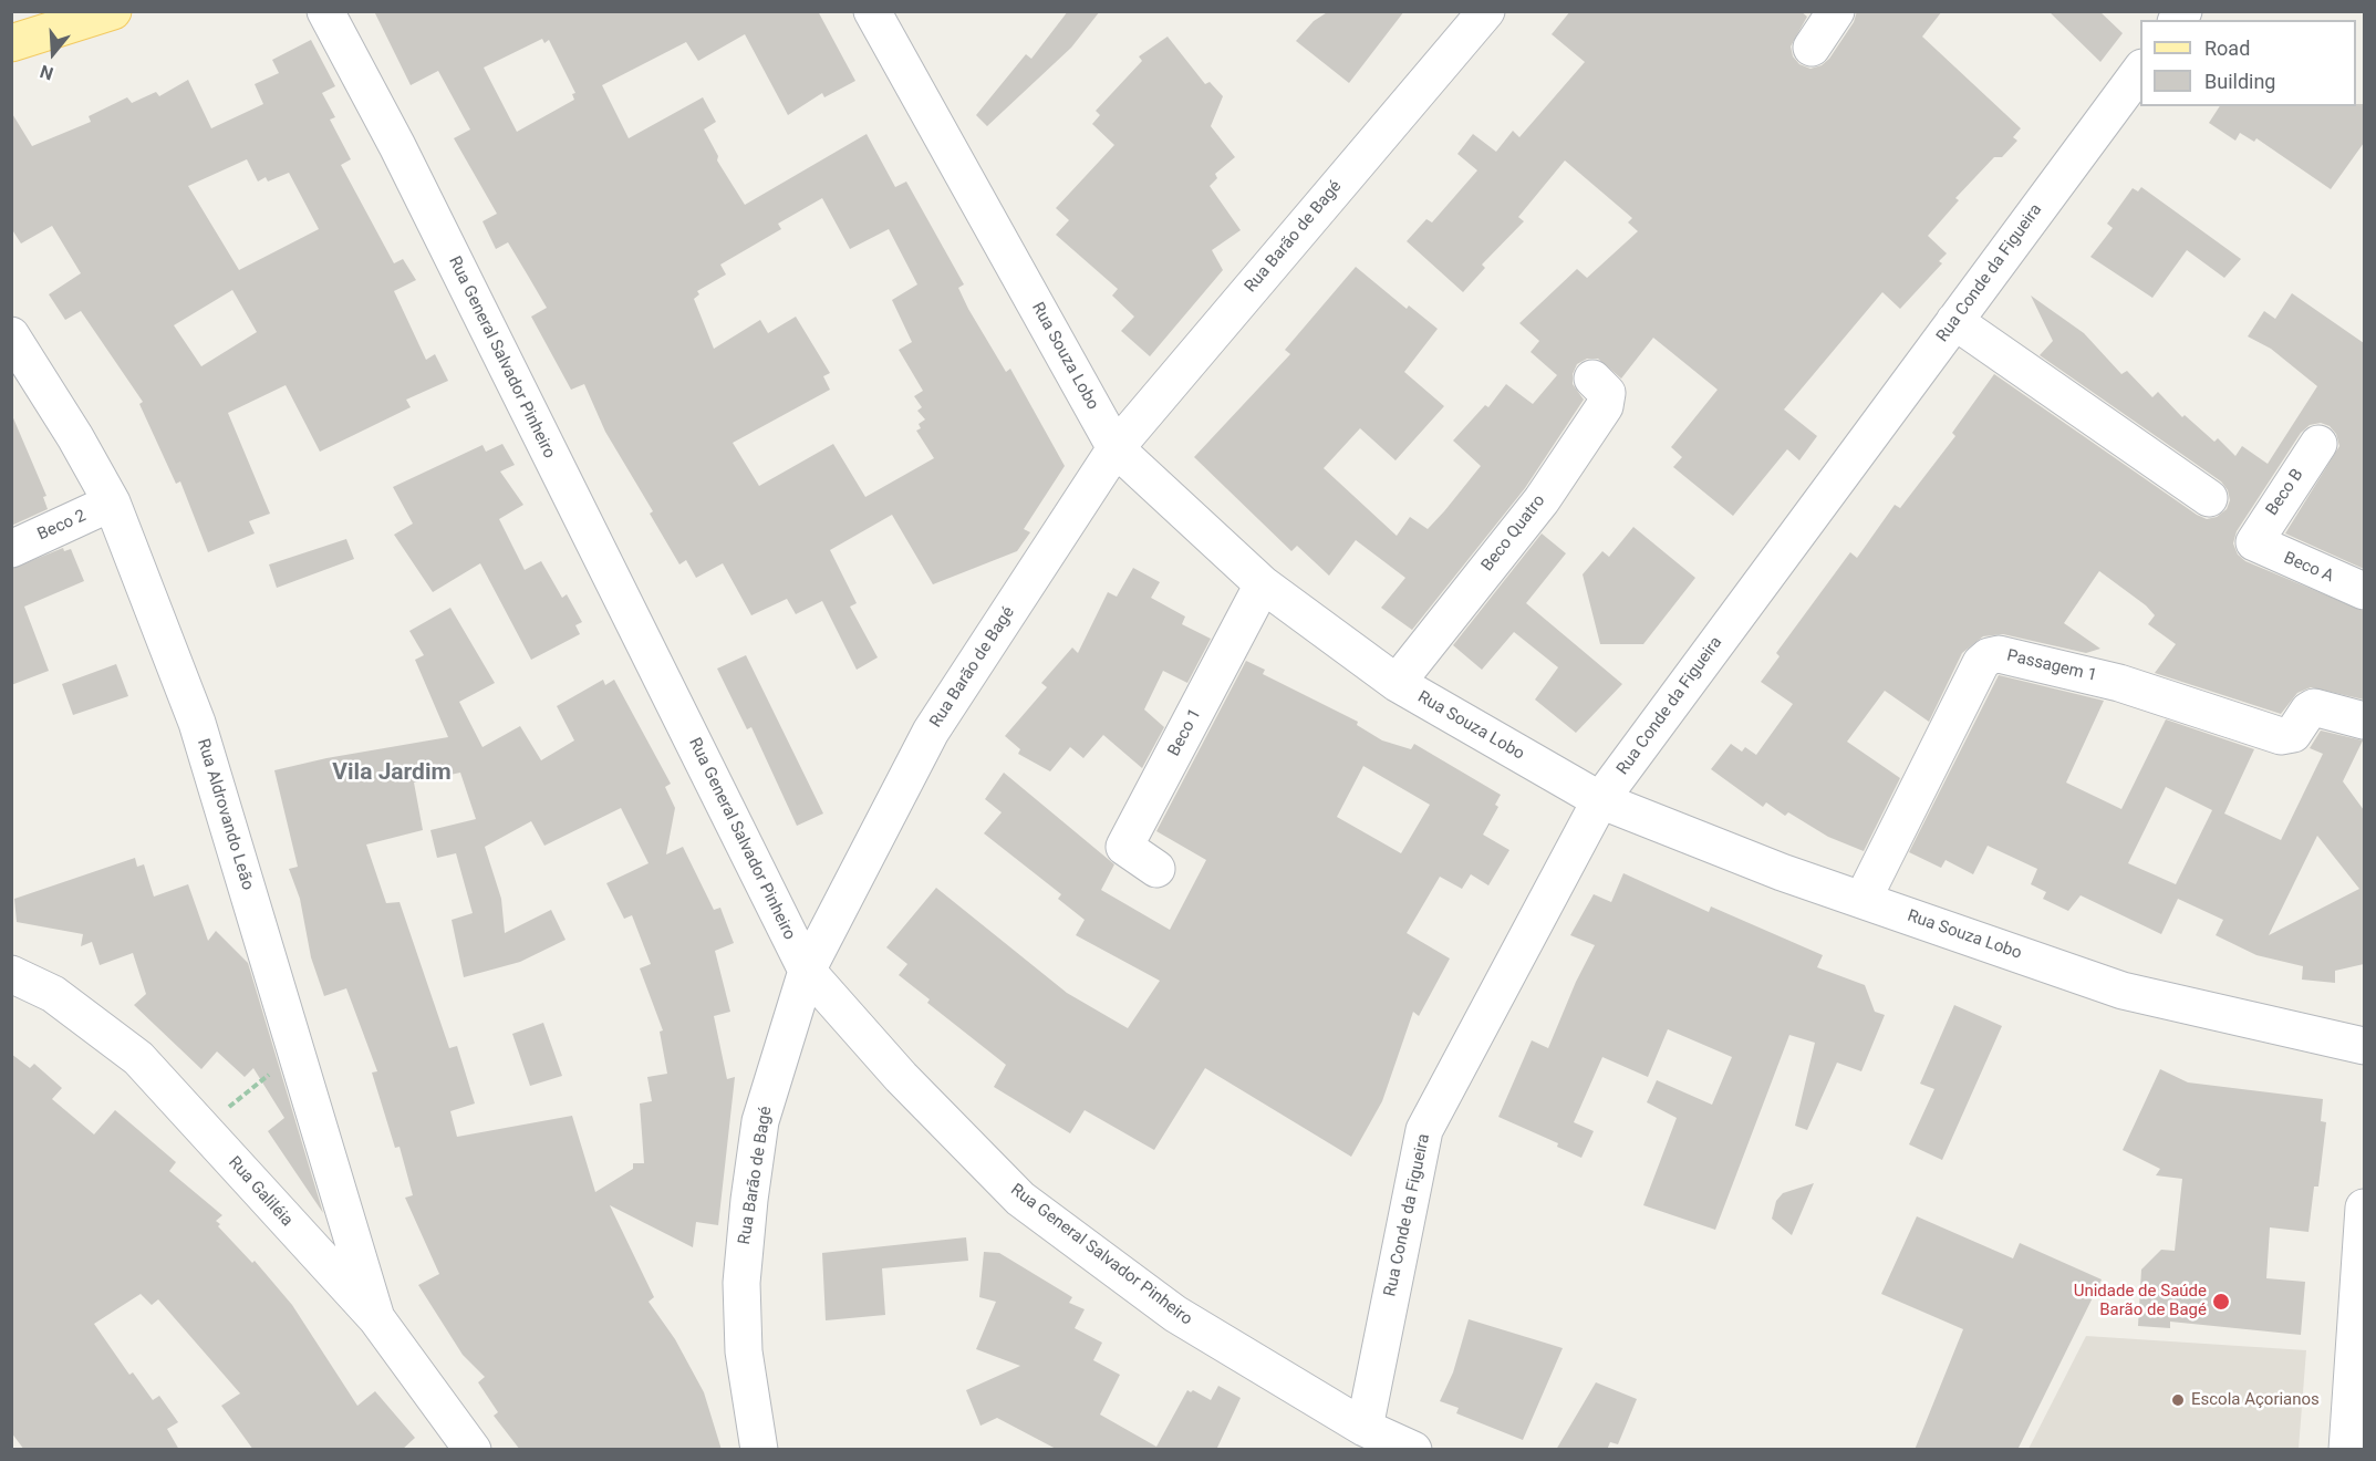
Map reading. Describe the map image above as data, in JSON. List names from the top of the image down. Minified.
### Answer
{"streets":{"street":["Rua Barão de Bagé","Rua Conde da Figueira","Rua Souza Lobo","Rua General Salvador Pinheiro","Beco B","Beco 2","Beco Quatro","Beco A","Passagem 1","Beco 1","Rua Aldrovando Leão","Rua Galiléia"]},"crossings":[["Rua Barão de Bagé","Rua Souza Lobo"],["Rua Barão de Bagé","Rua General Salvador Pinheiro"],["Rua Conde da Figueira","Rua Souza Lobo"],["Rua Conde da Figueira","Rua General Salvador Pinheiro"],["Rua Souza Lobo","Beco Quatro"],["Rua Souza Lobo","Passagem 1"],["Rua Souza Lobo","Beco 1"],["Beco B","Beco A"],["Beco 2","Rua Aldrovando Leão"],["Rua Aldrovando Leão","Rua Galiléia"]],"districts":["Vila Jardim"],"places":["Unidade de Saúde Barão de Bagé","Escola Açorianos"],"legend":["Road","Building"],"north":"bottom"}
